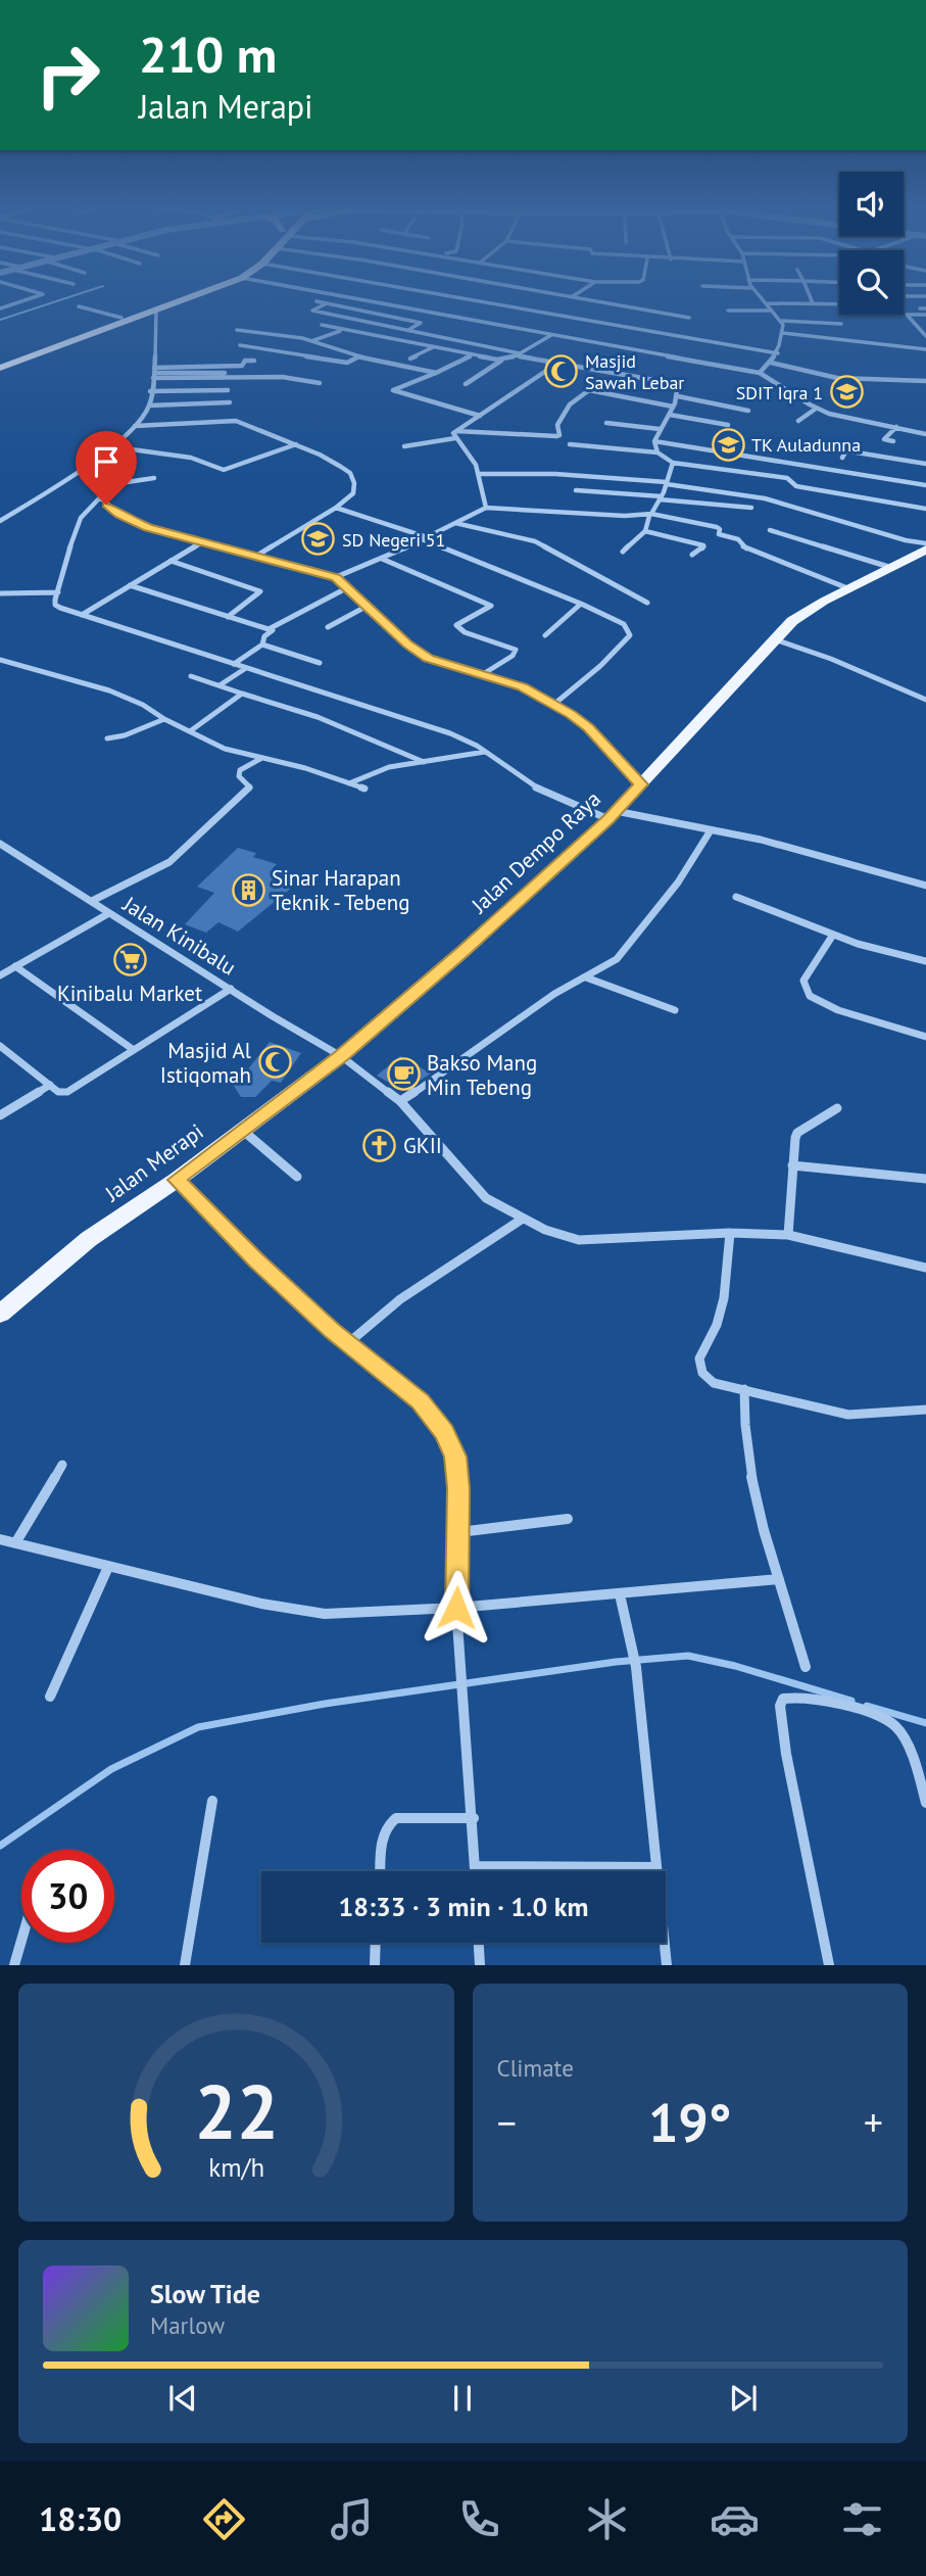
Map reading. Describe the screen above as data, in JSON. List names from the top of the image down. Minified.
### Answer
{"streets":{"main road":["Jalan Dempo Raya","Jalan Merapi"],"street":["Jalan Kinibalu"]},"crossings":[["Jalan Dempo Raya","Jalan Kinibalu"],["Jalan Dempo Raya","Jalan Merapi"],["Jalan Kinibalu","Jalan Merapi"]],"places":{"mosque":["Masjid Sawah Lebar","Masjid Al Istiqomah"],"school or university":["SDIT Iqra 1","TK Auladunna","SD Negeri 51"],"building":["Sinar Harapan Teknik - Tebeng"],"supermarket":["Kinibalu Market"],"cafe":["Bakso Mang Min Tebeng"],"church":["GKII"]},"page":{"turn":["210 m","Jalan Merapi"],"limit":"30","trip":"18:33 · 3 min · 1.0 km","tile":"Climate","heat":["−","19°","+"],"song":["Slow Tide","Marlow"],"tabs":"18:30","gauge":["22","km/h"]}}
